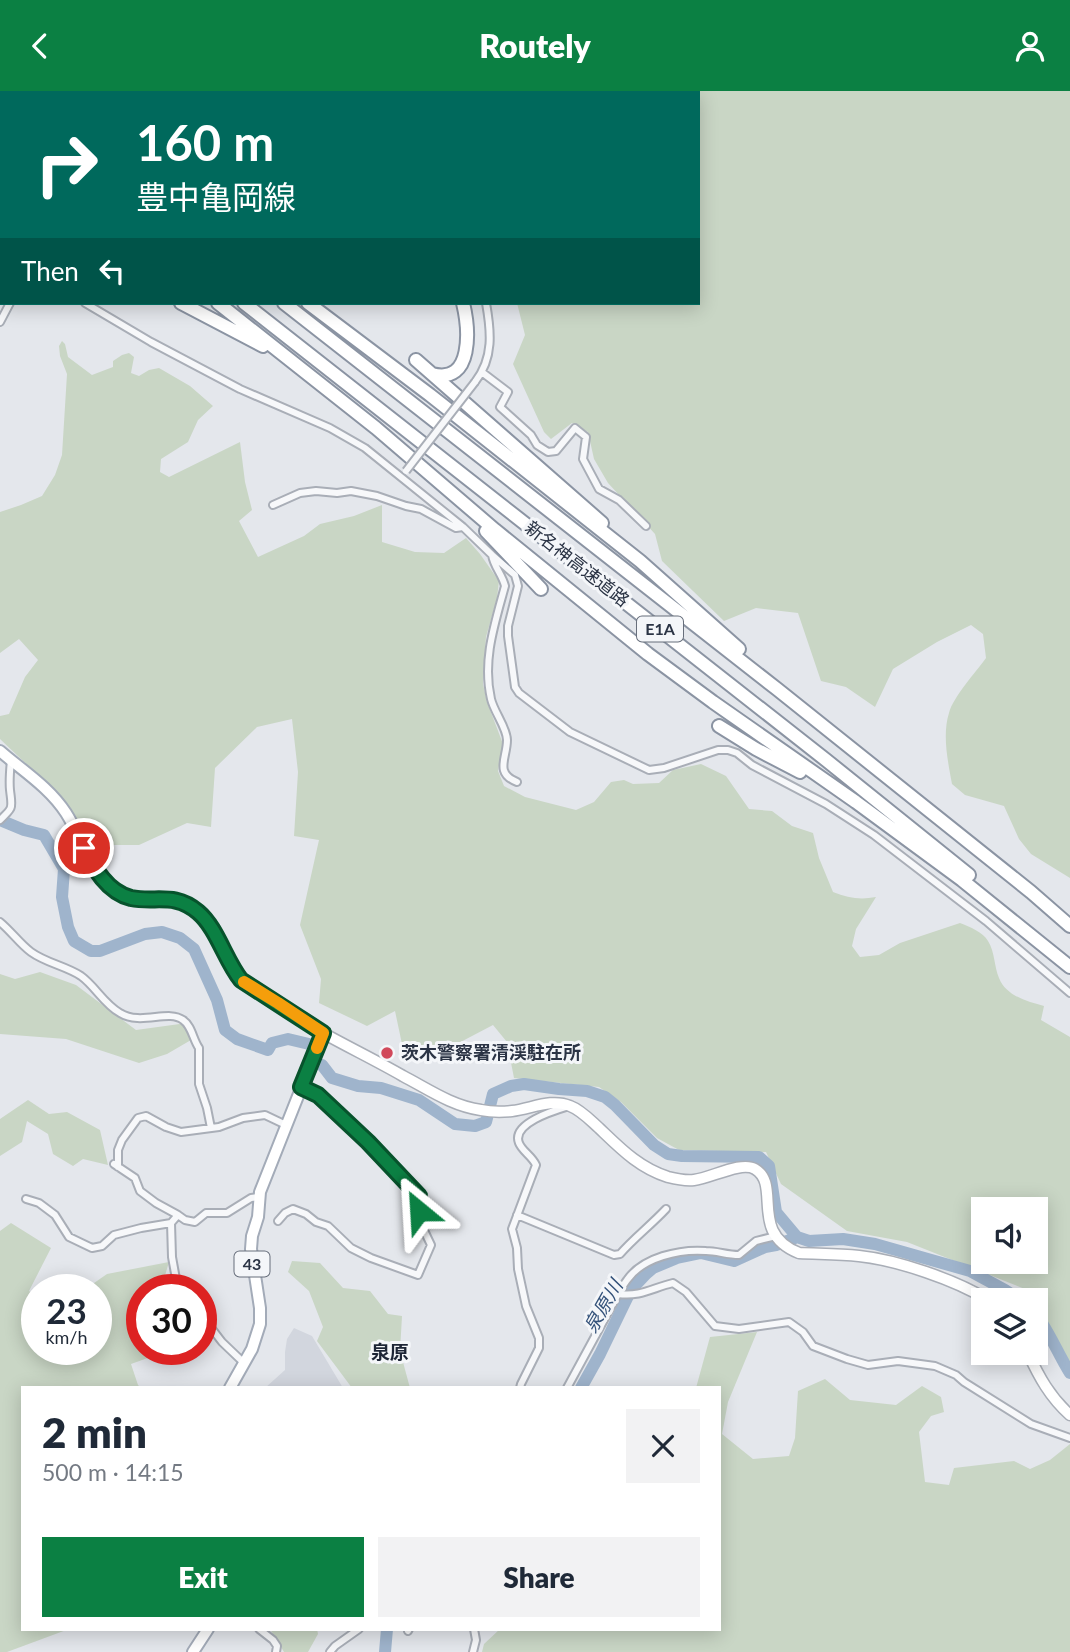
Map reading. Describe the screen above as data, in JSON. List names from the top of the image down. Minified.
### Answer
{"streets":{"highway":["新名神高速道路","E1A"],"main road":["43"]},"districts":["泉原"],"water":["泉原川"],"places":["茨木警察署清渓駐在所"],"page":{"header":"Routely","turn":["160 m","豊中亀岡線"],"then":"Then","speed":"23 km/h","limit":"30","heading":["2 min","500 m · 14:15"],"buttons":["Exit","Share"]}}
